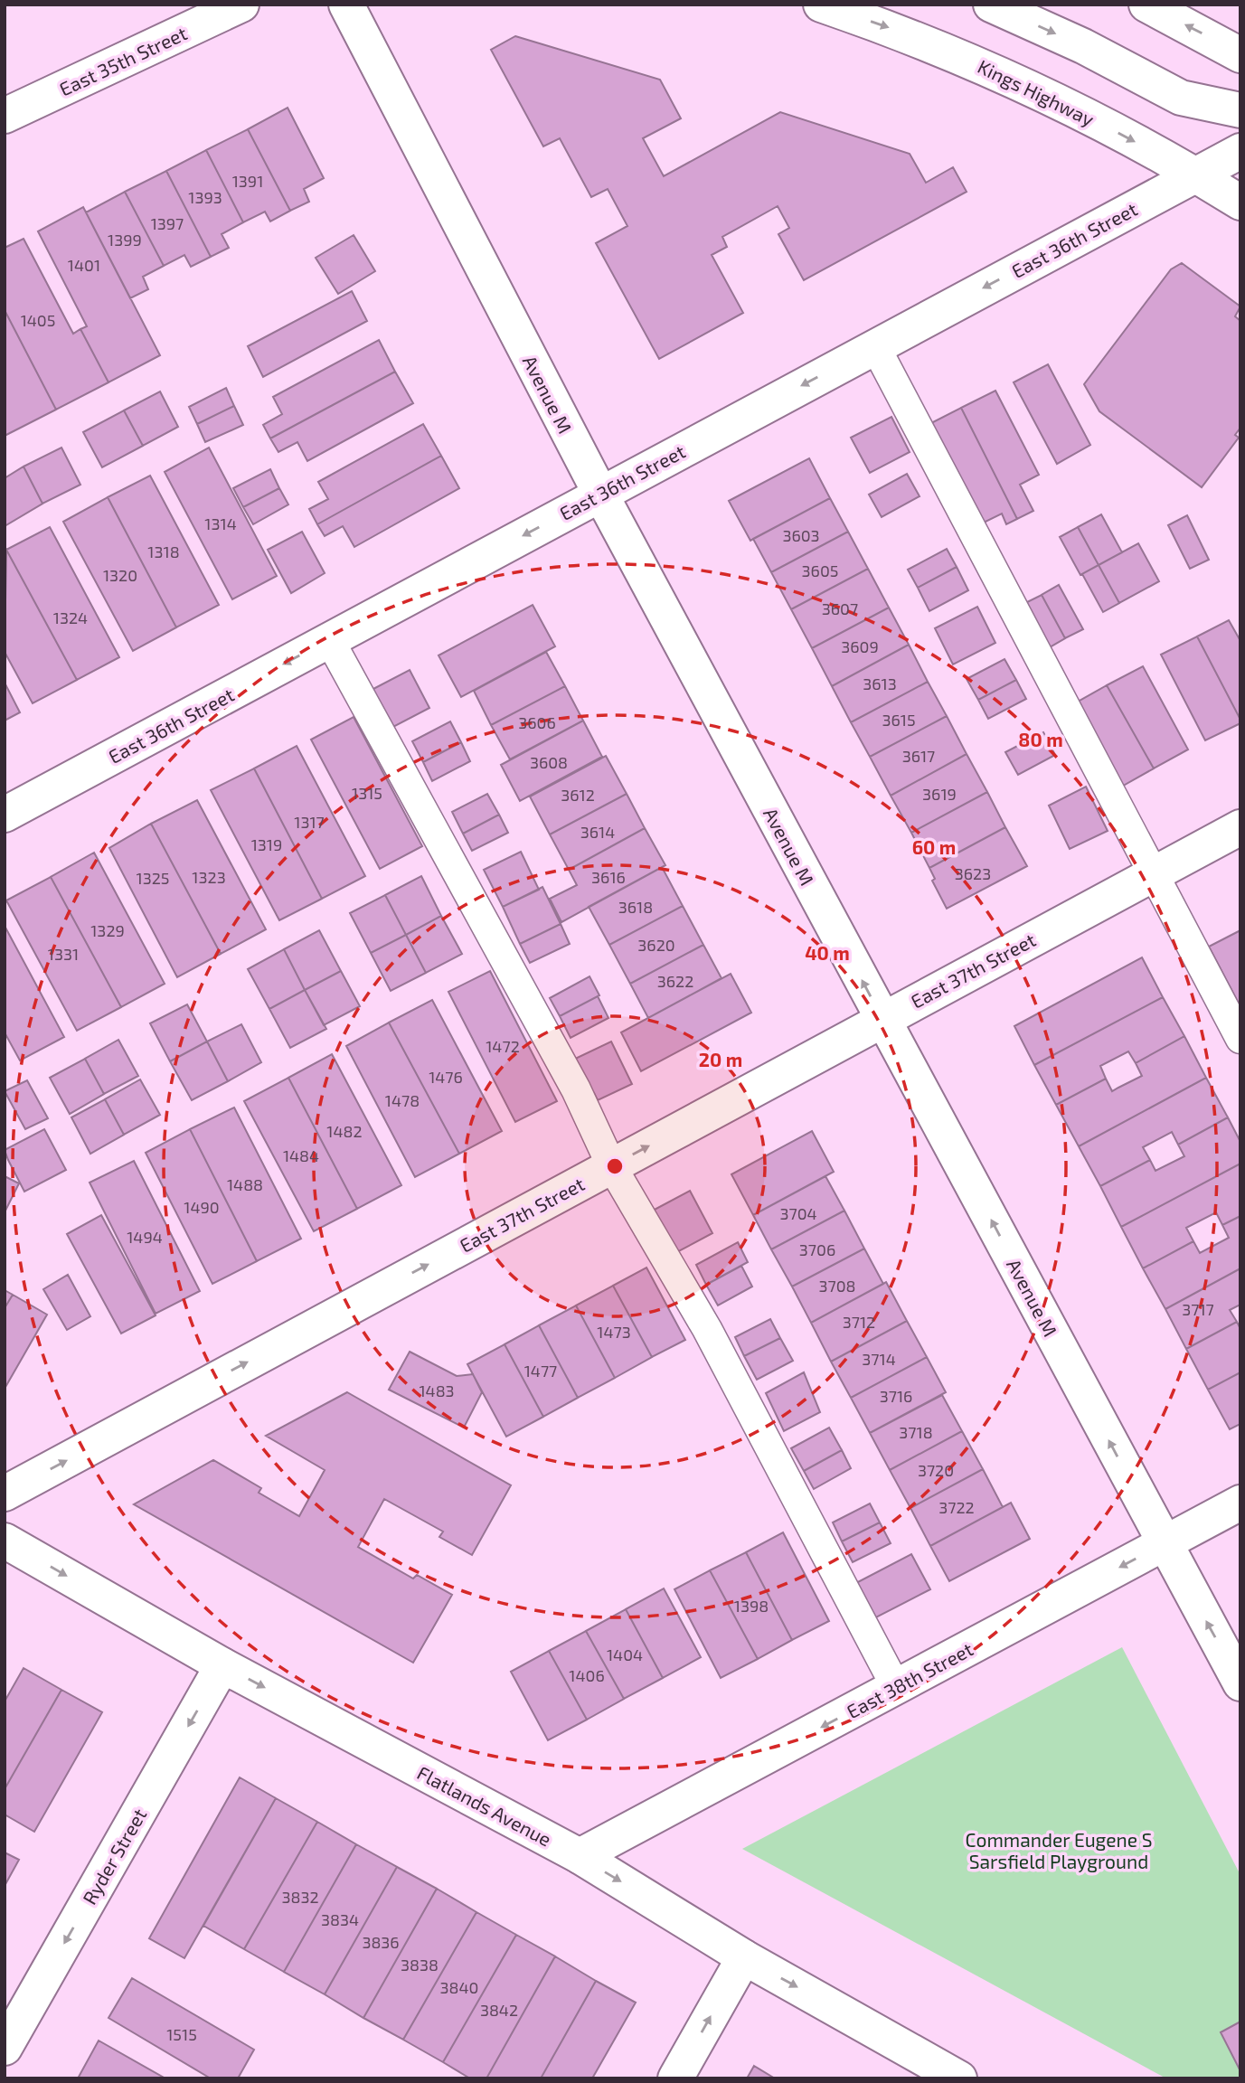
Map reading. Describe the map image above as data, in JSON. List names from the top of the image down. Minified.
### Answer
{"streets":{"street":["East 35th Street","Kings Highway","East 36th Street","Avenue M","East 37th Street","East 38th Street","Flatlands Avenue","Ryder Street"]},"crossings":[["Kings Highway","East 36th Street"],["East 36th Street","Avenue M"],["Avenue M","East 37th Street"],["Avenue M","East 38th Street"],["East 38th Street","Flatlands Avenue"],["Flatlands Avenue","Ryder Street"]],"one_way":["East 36th Street","Avenue M","East 37th Street","East 38th Street","Flatlands Avenue","Ryder Street"],"parks":["Commander Eugene S Sarsfield Playground"],"house_numbers":["1391","1393","1397","1399","1401","1405","1314","3603","1318","3605","1320","3607","1324","3609","3613","3615","3606","3617","3608","1315","3619","3612","1317","3614","1319","3623","1323","3616","1325","3618","1329","3620","1331","3622","1472","1476","1478","1482","1484","1488","1490","3704","1494","3706","3708","3717","3712","1473","3714","1477","1483","3716","3718","3720","3722","1398","1404","1406","3832","3834","3836","3838","3840","3842","1515"],"rings":["80 m","60 m","40 m","20 m"]}
